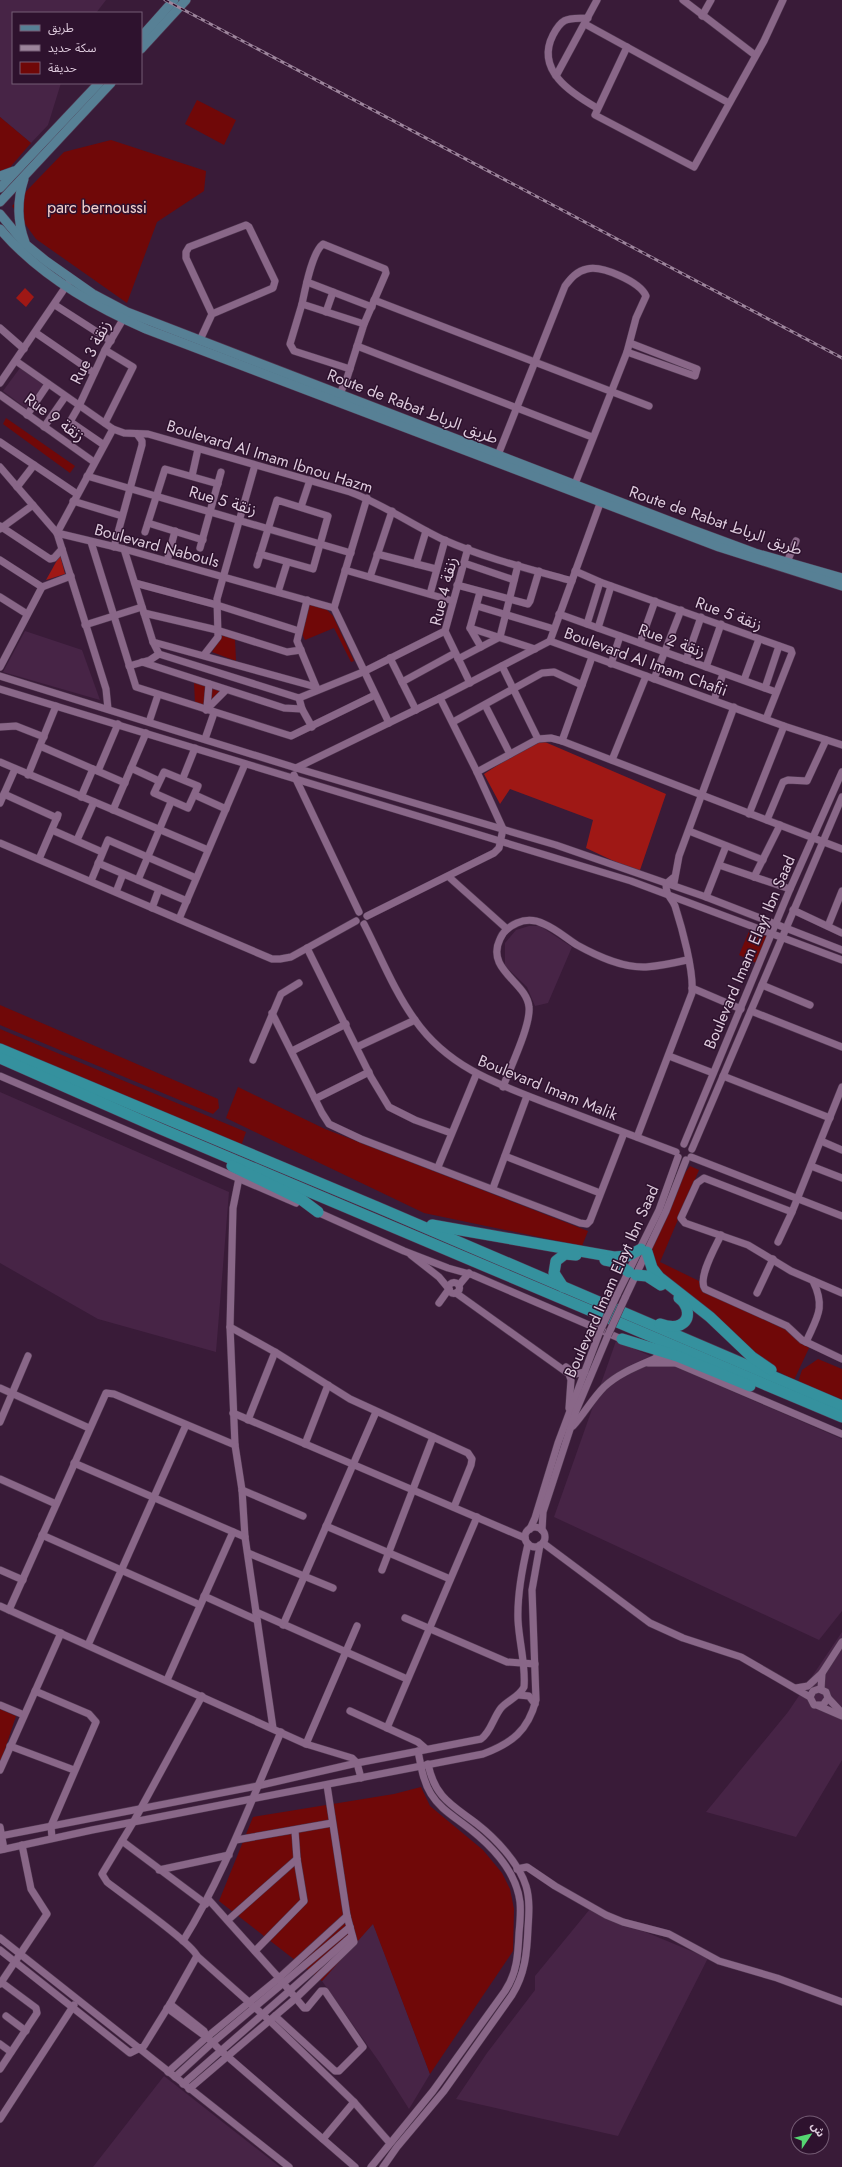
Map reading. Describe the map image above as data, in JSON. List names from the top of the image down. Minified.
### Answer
{"streets":{"main road":["Route de Rabat طريق الرباط"],"street":["Rue 3 زنقة","Rue 9 زنقة","Boulevard Al Imam Ibnou Hazm","Rue 5 زنقة","Boulevard Nabouls","Rue 4 زنقة","Rue 2 زنقة","Boulevard Al Imam Chafii","Boulevard Imam Elayt Ibn Saad","Boulevard Imam Malik"]},"crossings":[["Rue 3 زنقة","Route de Rabat طريق الرباط"],["Rue 3 زنقة","Boulevard Al Imam Ibnou Hazm"],["Boulevard Al Imam Ibnou Hazm","Rue 4 زنقة"],["Rue 5 زنقة","Rue 2 زنقة"],["Rue 4 زنقة","Boulevard Al Imam Chafii"],["Boulevard Imam Elayt Ibn Saad","Boulevard Imam Malik"]],"parks":["parc bernoussi"],"legend":["طريق","سكة حديد","حديقة"],"north":"top right"}
